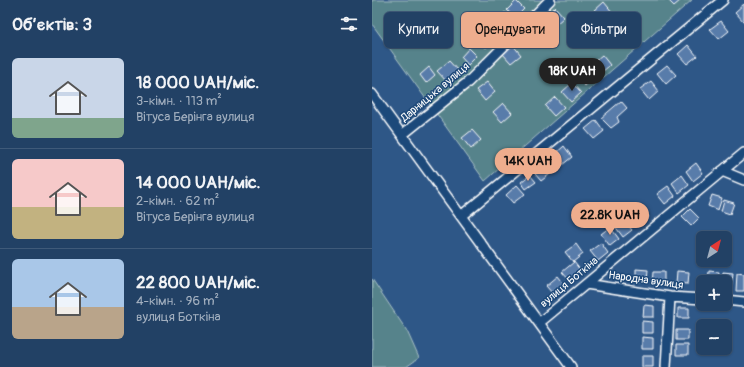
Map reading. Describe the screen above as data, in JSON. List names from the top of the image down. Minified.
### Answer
{"streets":{"street":["Дарницька вулиця","Народна вулиця","вулиця Боткіна"]},"crossings":[["Народна вулиця","вулиця Боткіна"]],"north":"top right","page":{"heading":"Об’єктів: 3","chip":["Купити","Орендувати","Фільтри"],"list":[{"name":"18 000 UAH/міс.","note":"3-кімн. · 113 m² · Вітуса Берінга вулиця"},{"name":"14 000 UAH/міс.","note":"2-кімн. · 62 m² · Вітуса Берінга вулиця"},{"name":"22 800 UAH/міс.","note":"4-кімн. · 96 m² · вулиця Боткіна"}],"price":["18K UAH","14K UAH","22.8K UAH"],"map_buttons":["+","−"]}}
